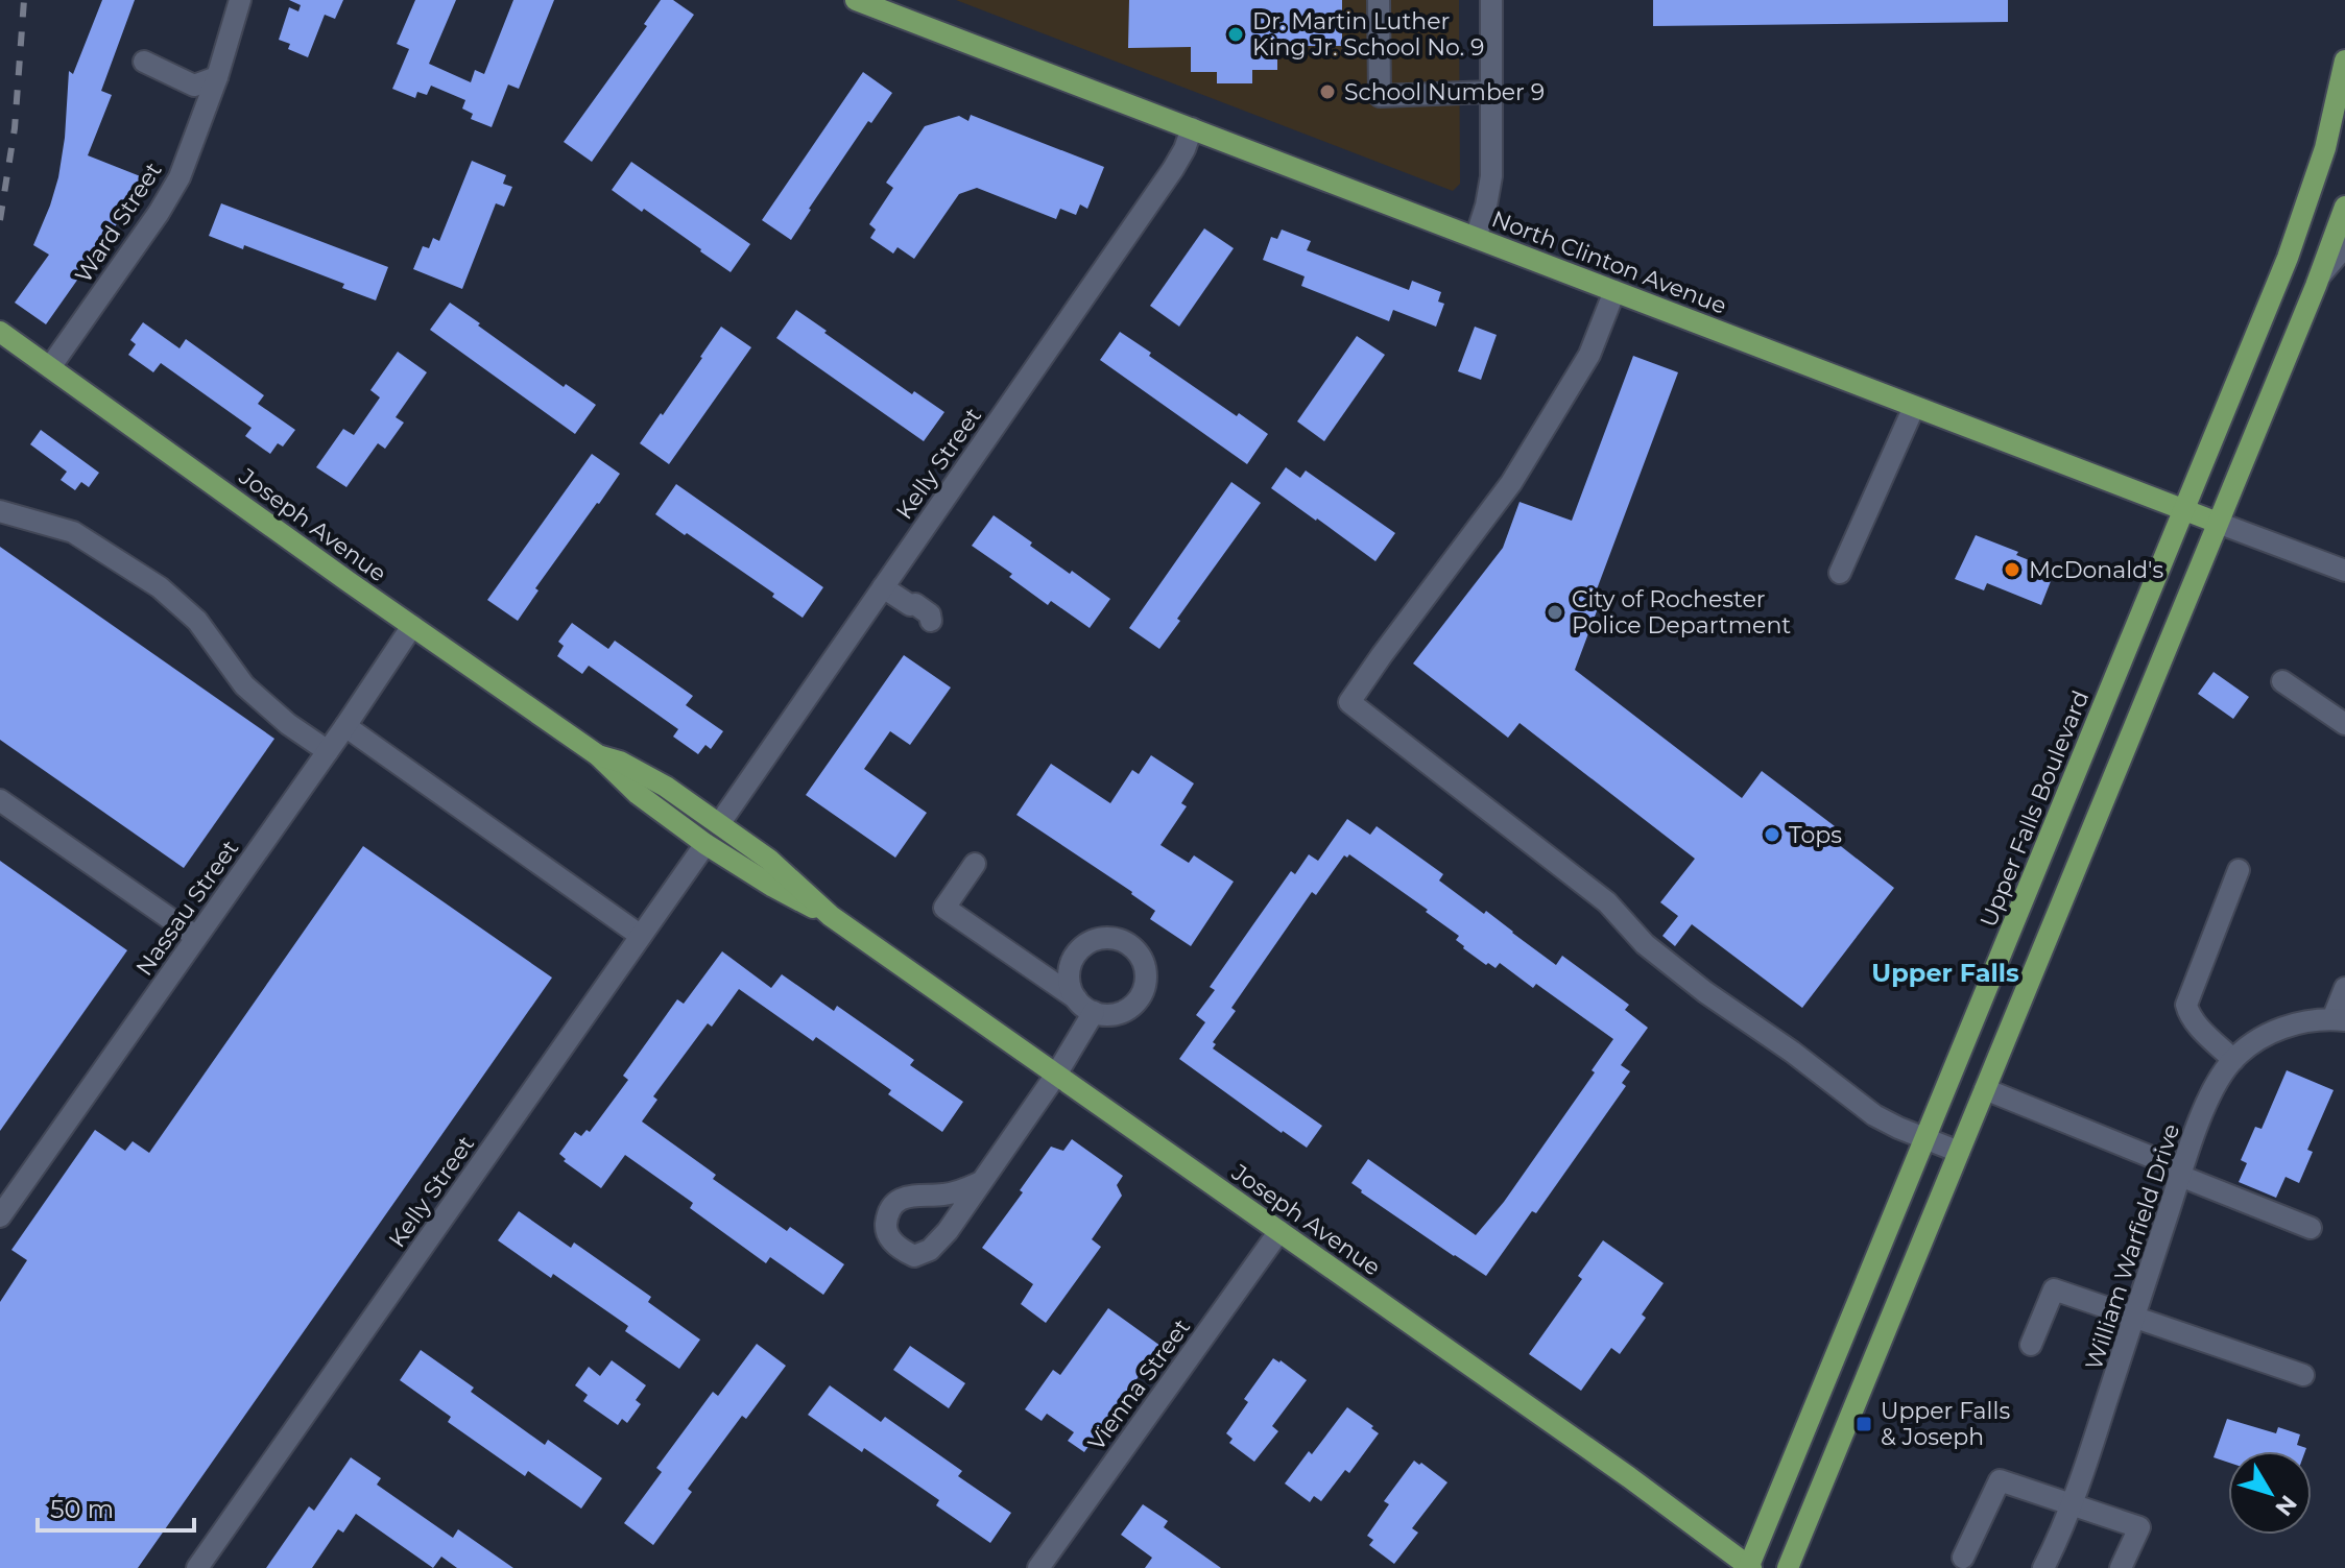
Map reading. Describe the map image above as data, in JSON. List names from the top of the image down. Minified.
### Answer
{"streets":{"main road":["North Clinton Avenue","Joseph Avenue","Upper Falls Boulevard"],"street":["Ward Street","Kelly Street","Nassau Street","William Warfield Drive","Vienna Street"]},"crossings":[["Ward Street","Joseph Avenue"],["North Clinton Avenue","Kelly Street"],["North Clinton Avenue","Upper Falls Boulevard"],["Kelly Street","Joseph Avenue"],["Joseph Avenue","Upper Falls Boulevard"],["Joseph Avenue","Nassau Street"],["Joseph Avenue","Vienna Street"]],"districts":["Upper Falls"],"places":{"other":["Dr. Martin Luther King Jr. School No. 9","School Number 9","McDonald's","City of Rochester Police Department","Tops"],"transit":["Upper Falls & Joseph"]},"scale_bar":"50 m","north":"bottom right"}
